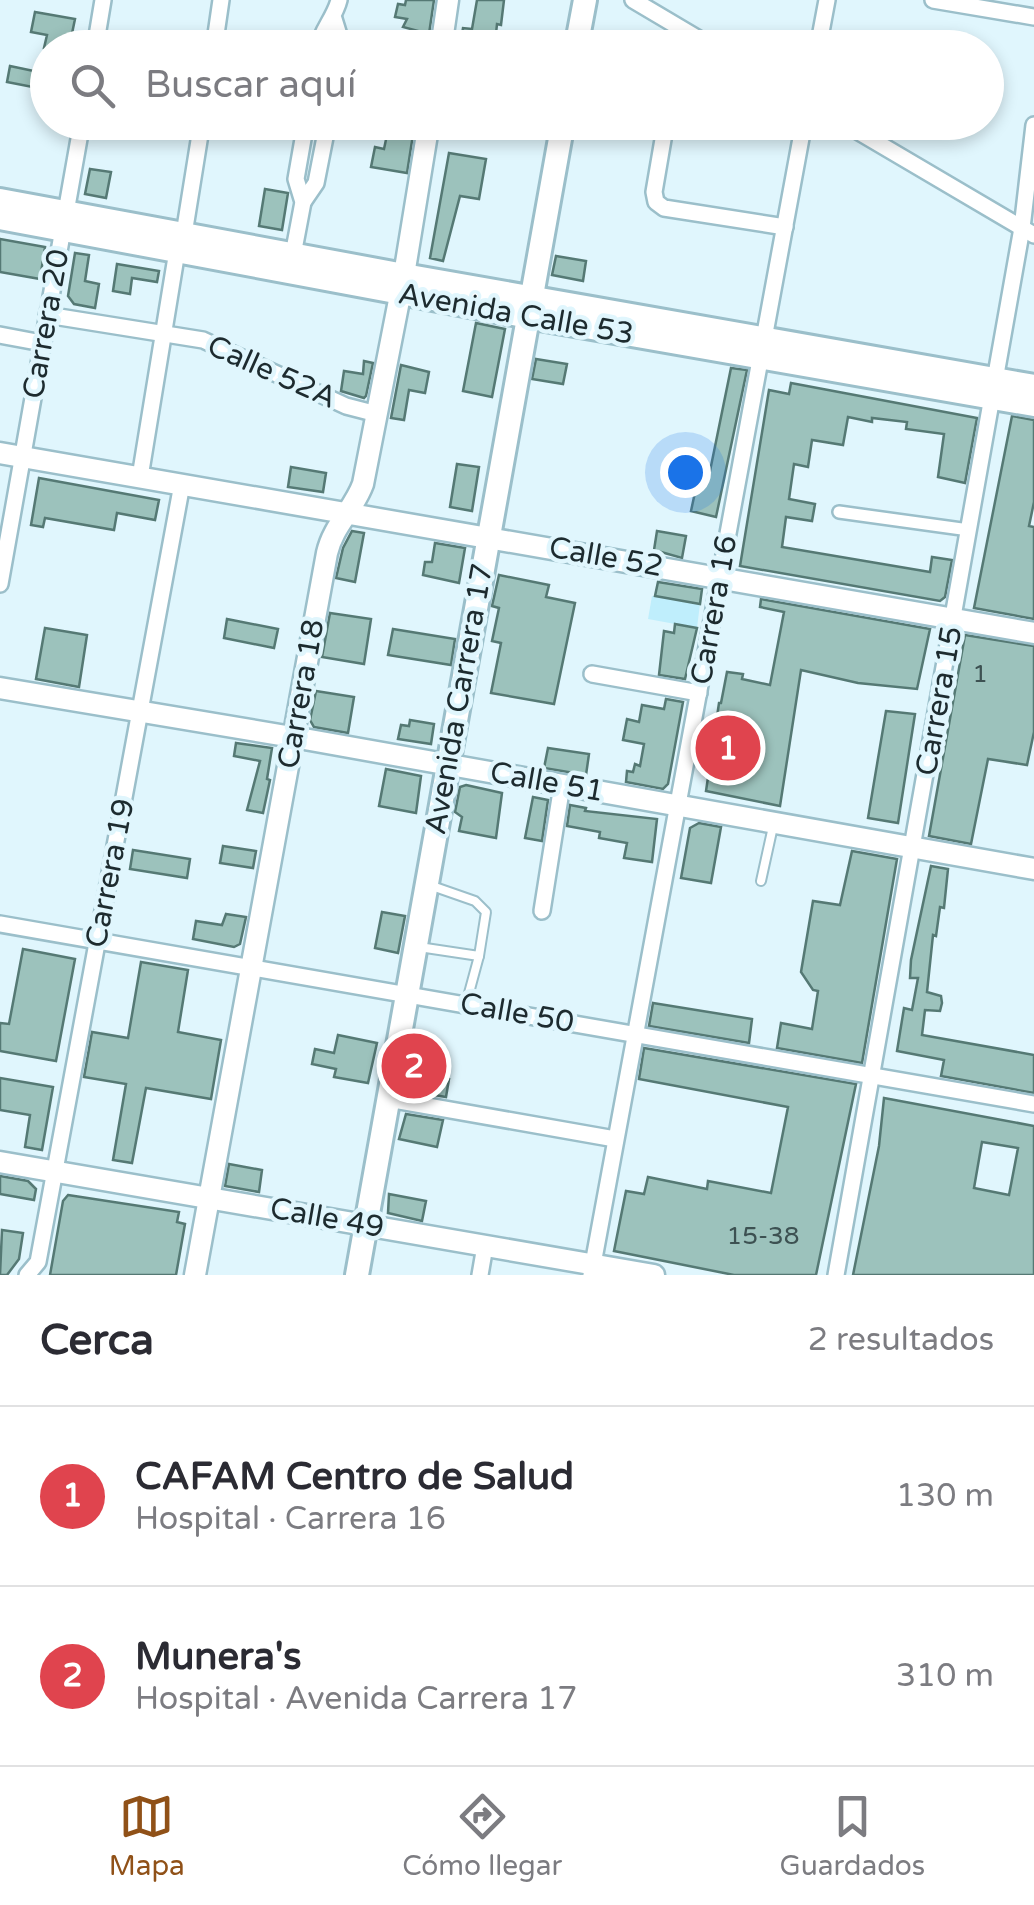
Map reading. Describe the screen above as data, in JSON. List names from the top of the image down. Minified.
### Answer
{"streets":{"main road":["Avenida Calle 53","Avenida Carrera 17"],"street":["Carrera 20","Calle 52A","Calle 52","Carrera 16","Carrera 18","Carrera 15","Calle 51","Carrera 19","Calle 50","Calle 49"]},"crossings":[["Avenida Calle 53","Carrera 20"],["Avenida Calle 53","Carrera 16"],["Avenida Calle 53","Carrera 18"],["Avenida Calle 53","Avenida Carrera 17"],["Avenida Calle 53","Carrera 15"],["Carrera 20","Calle 52A"],["Carrera 20","Calle 52"],["Calle 52A","Carrera 18"],["Calle 52","Carrera 16"],["Calle 52","Carrera 18"],["Calle 52","Avenida Carrera 17"],["Calle 52","Carrera 15"],["Calle 52","Carrera 19"],["Carrera 16","Calle 51"],["Carrera 16","Calle 50"],["Carrera 16","Calle 49"],["Carrera 18","Calle 51"],["Carrera 18","Calle 50"],["Carrera 18","Calle 49"],["Avenida Carrera 17","Calle 51"],["Avenida Carrera 17","Calle 50"],["Avenida Carrera 17","Calle 49"],["Carrera 15","Calle 51"],["Carrera 15","Calle 50"],["Calle 51","Carrera 19"],["Carrera 19","Calle 50"],["Carrera 19","Calle 49"]],"house_numbers":["1","15-38"],"page":{"search":"Buscar aquí","pins":["1","2"],"heading":["Cerca","2 resultados"],"list":[{"mark":"1","name":"CAFAM Centro de Salud","note":"Hospital · Carrera 16","value":"130 m"},{"mark":"2","name":"Munera's","note":"Hospital · Avenida Carrera 17","value":"310 m"}],"nav":["Mapa","Cómo llegar","Guardados"]}}
